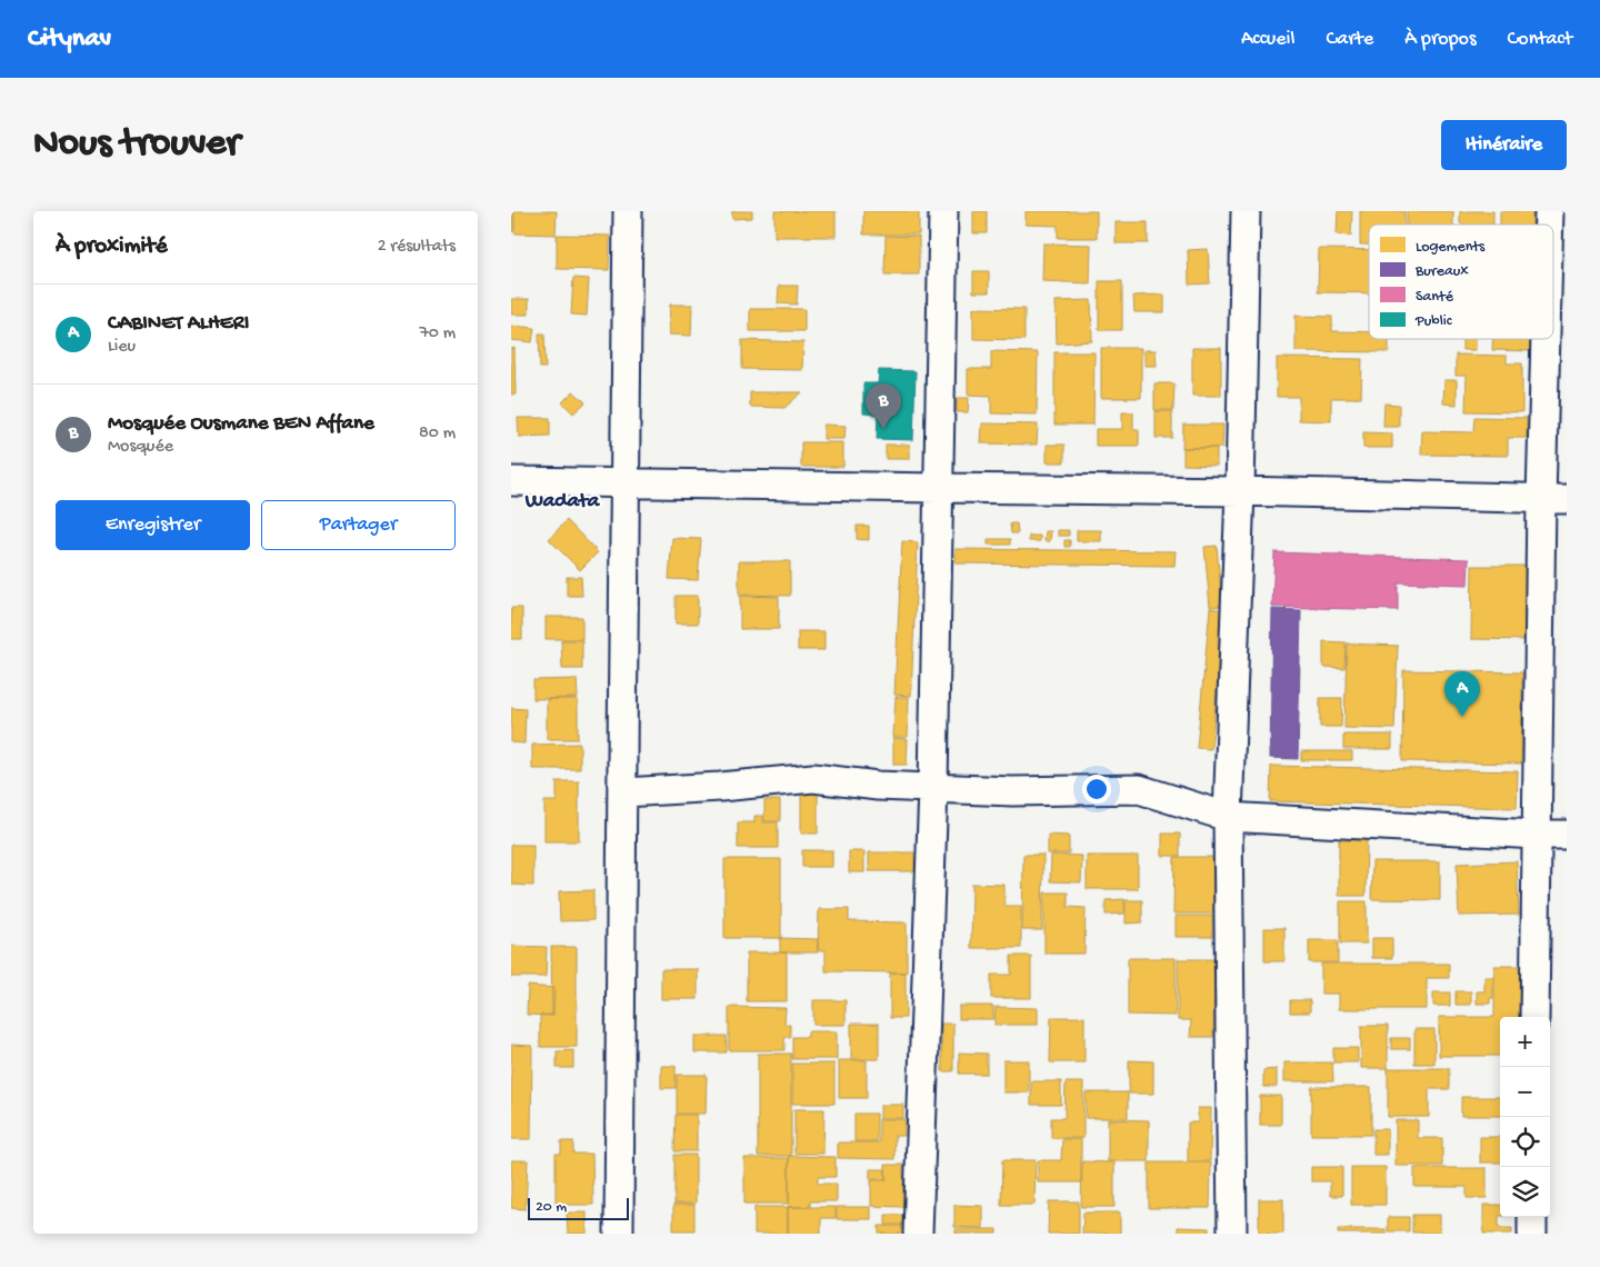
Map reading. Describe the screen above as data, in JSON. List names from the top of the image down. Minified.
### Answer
{"districts":["Wadata"],"legend":["Logements","Bureaux","Santé","Public"],"scale_bar":"20 m","page":{"header":"Citynav","nav":["Accueil","Carte","À propos","Contact"],"buttons":["Itinéraire",["Enregistrer","Partager"]],"title":"Nous trouver","heading":["À proximité","2 résultats"],"list":[{"mark":"A","name":"CABINET ALHERI","note":"Lieu","value":"70 m"},{"mark":"B","name":"Mosquée Ousmane BEN Affane","note":"Mosquée","value":"80 m"}],"pins":["B","A"],"map_buttons":["+","−"],"scale":"20 m"}}
